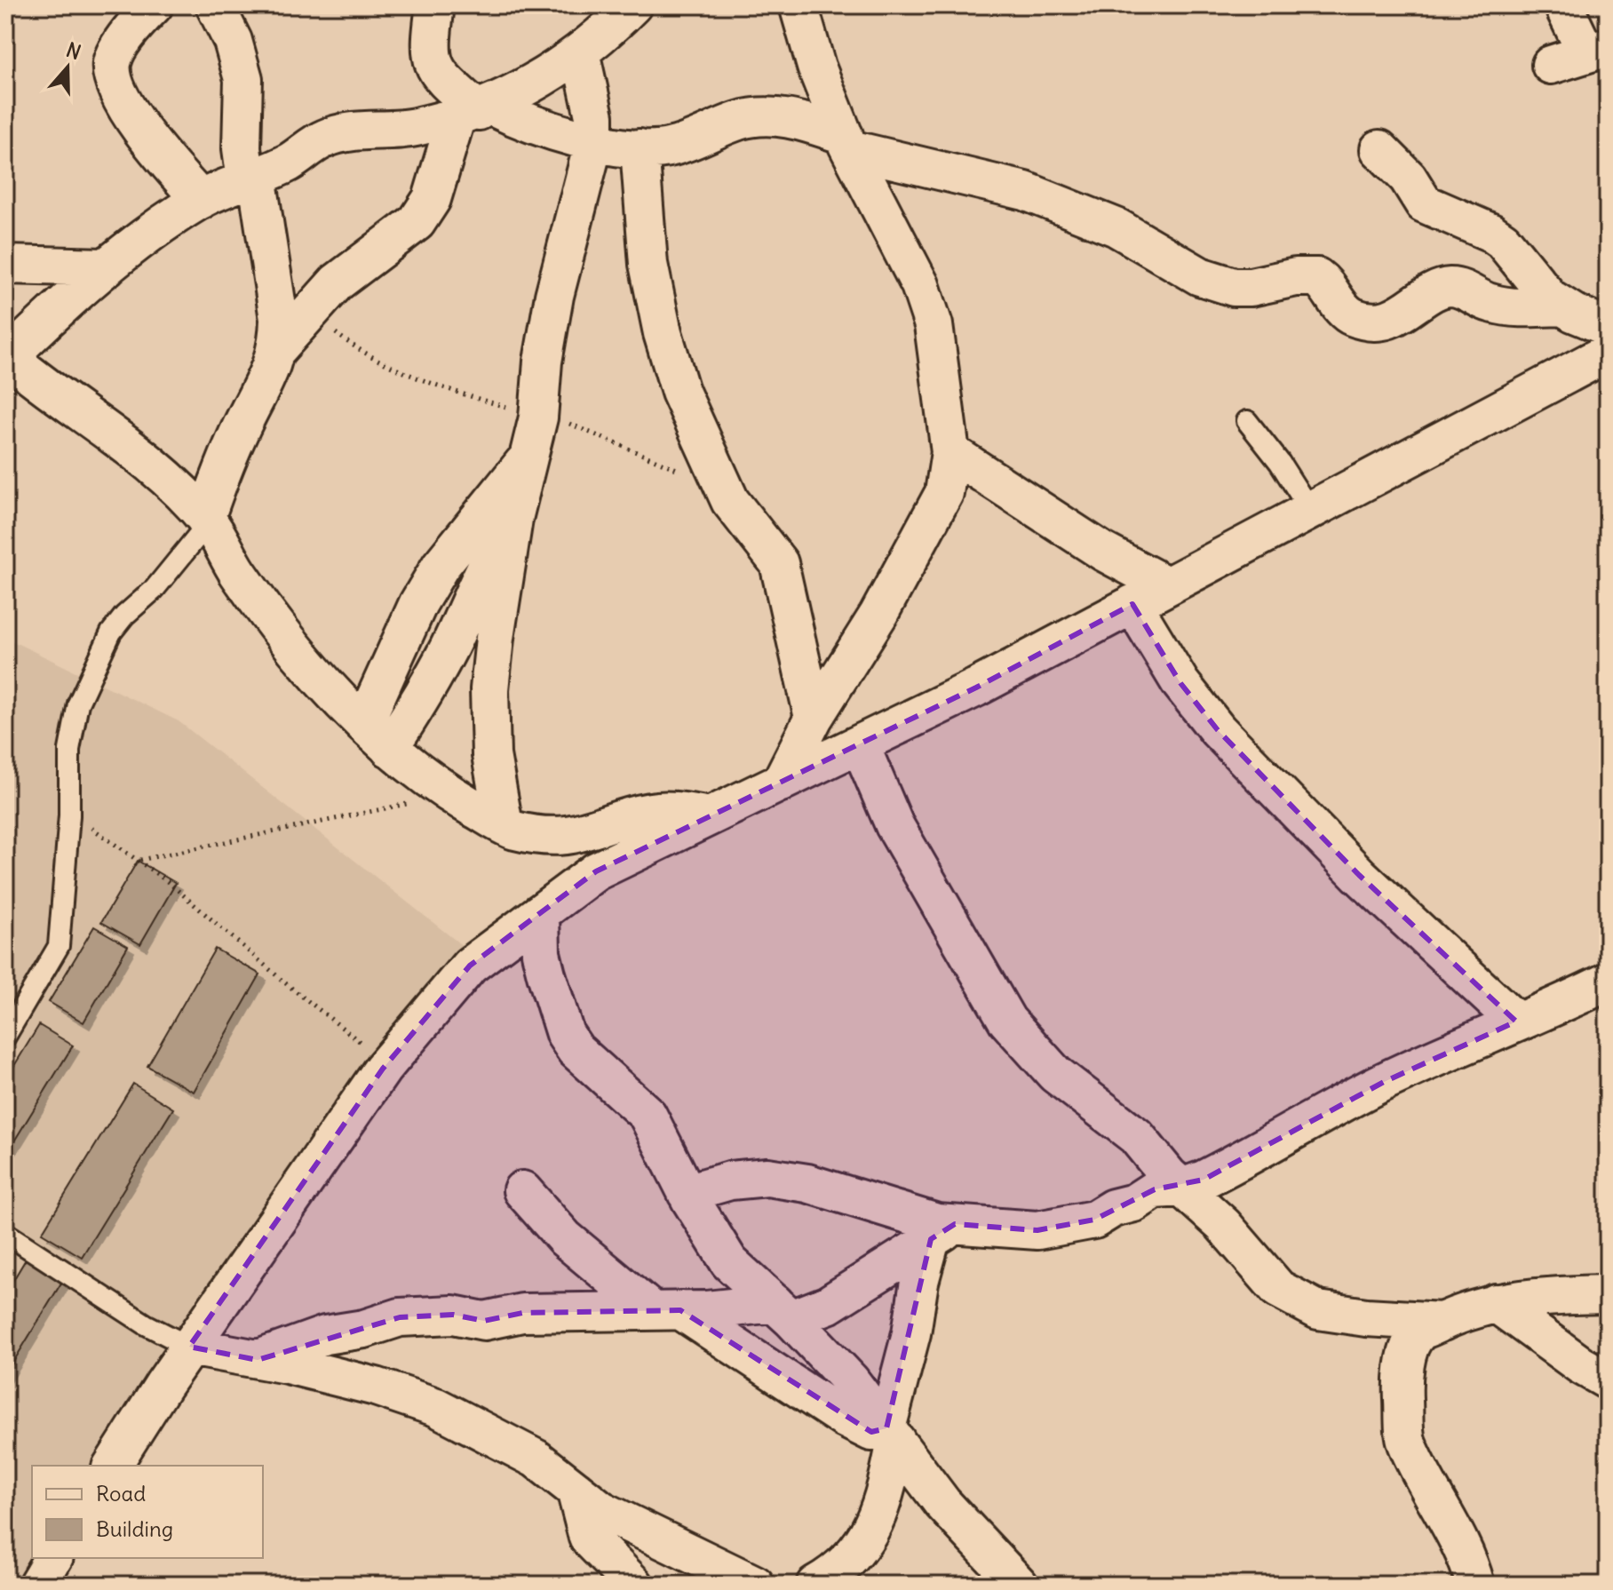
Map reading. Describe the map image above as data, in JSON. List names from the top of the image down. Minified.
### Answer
{"legend":["Road","Building"],"north":"top"}
